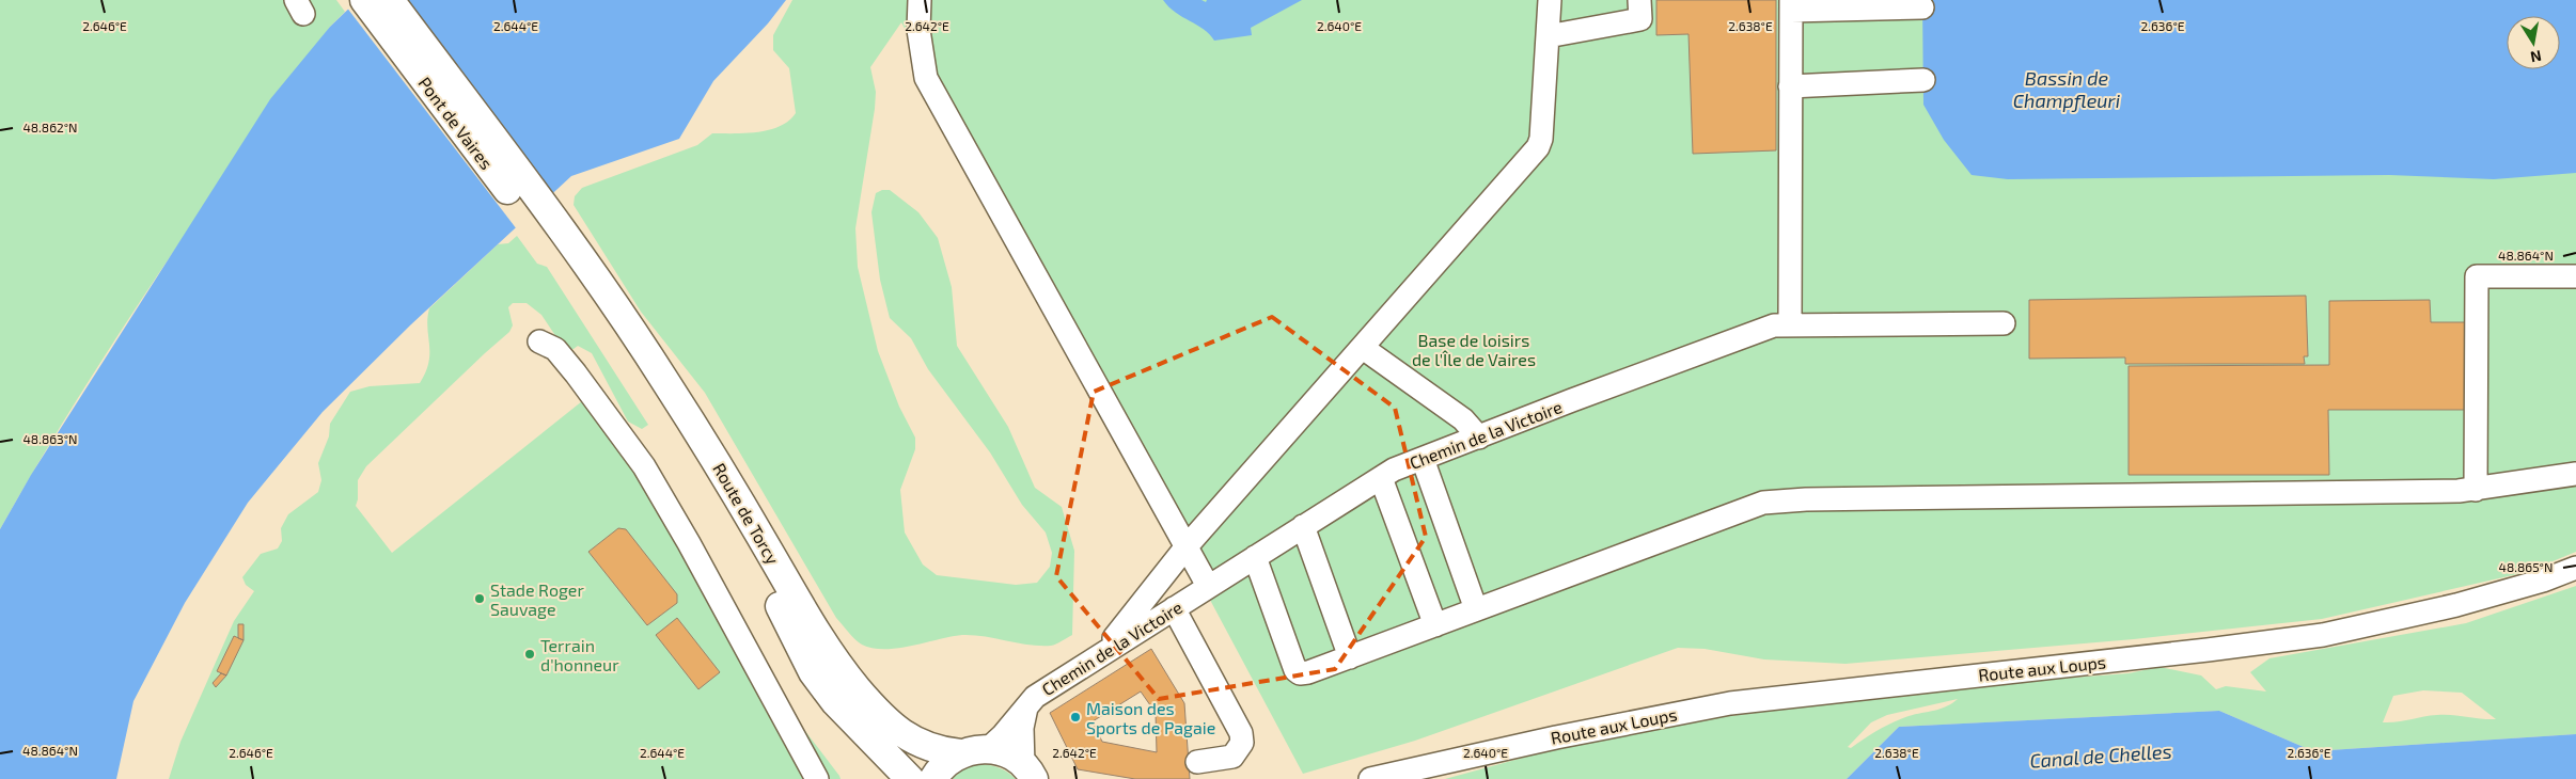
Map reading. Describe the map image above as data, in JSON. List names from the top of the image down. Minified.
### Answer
{"streets":{"main road":["Pont de Vaires","Route de Torcy"],"street":["Chemin de la Victoire","Route aux Loups"]},"crossings":[["Pont de Vaires","Route de Torcy"]],"water":["Bassin de Champfleuri","Canal de Chelles"],"parks":["Base de loisirs de l'Île de Vaires"],"places":["Stade Roger Sauvage","Terrain d'honneur","Maison des Sports de Pagaie"],"north":"bottom","coordinates":["2.646°E","2.644°E","2.638°E","2.642°E","2.640°E","2.636°E","48.862°N","48.864°N","48.863°N","48.865°N"]}
